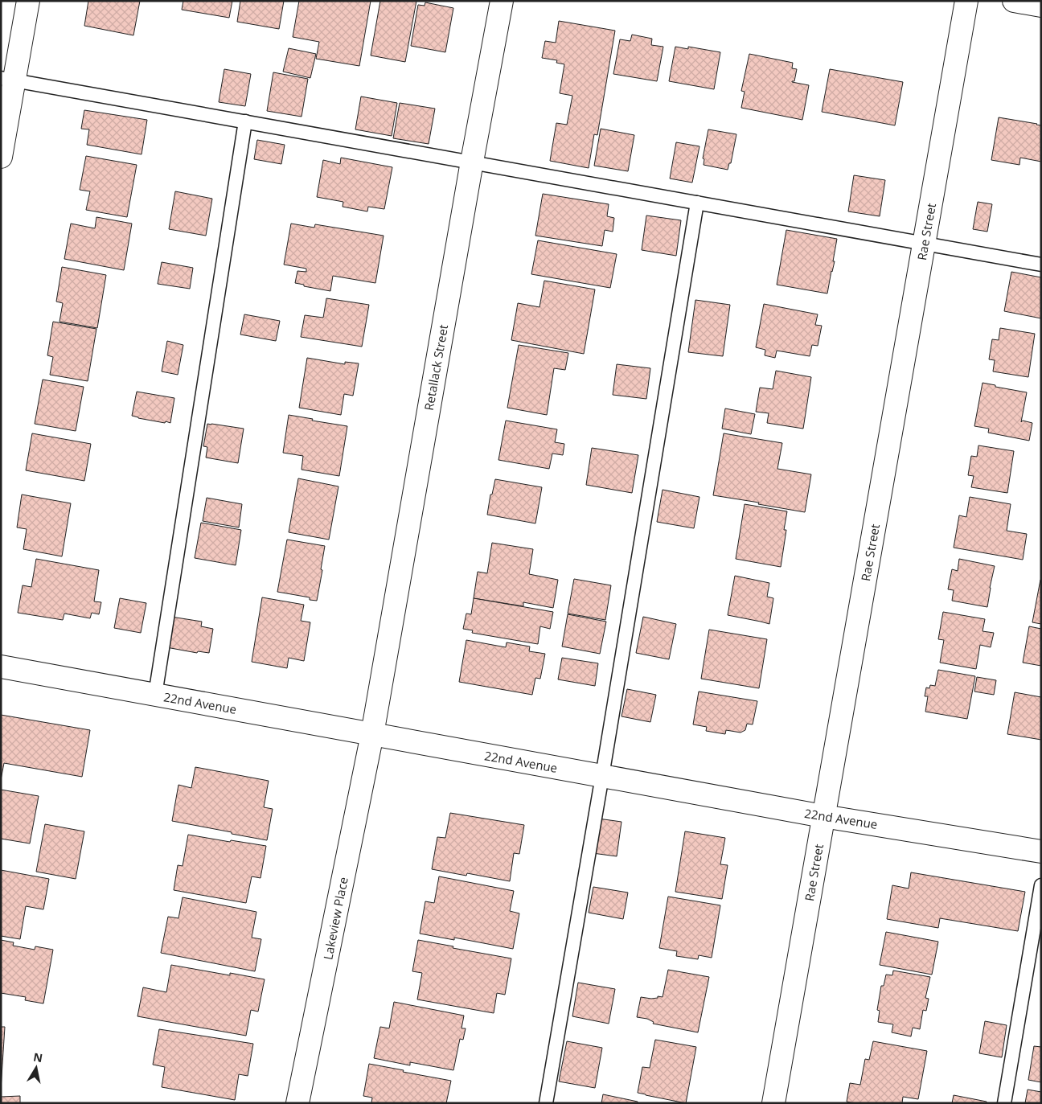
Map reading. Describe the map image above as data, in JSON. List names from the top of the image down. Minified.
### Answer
{"streets":{"street":["Rae Street","Retallack Street","22nd Avenue","Lakeview Place"]},"crossings":[["Rae Street","22nd Avenue"],["Retallack Street","22nd Avenue"],["Retallack Street","Lakeview Place"],["22nd Avenue","Lakeview Place"]],"north":"top"}
